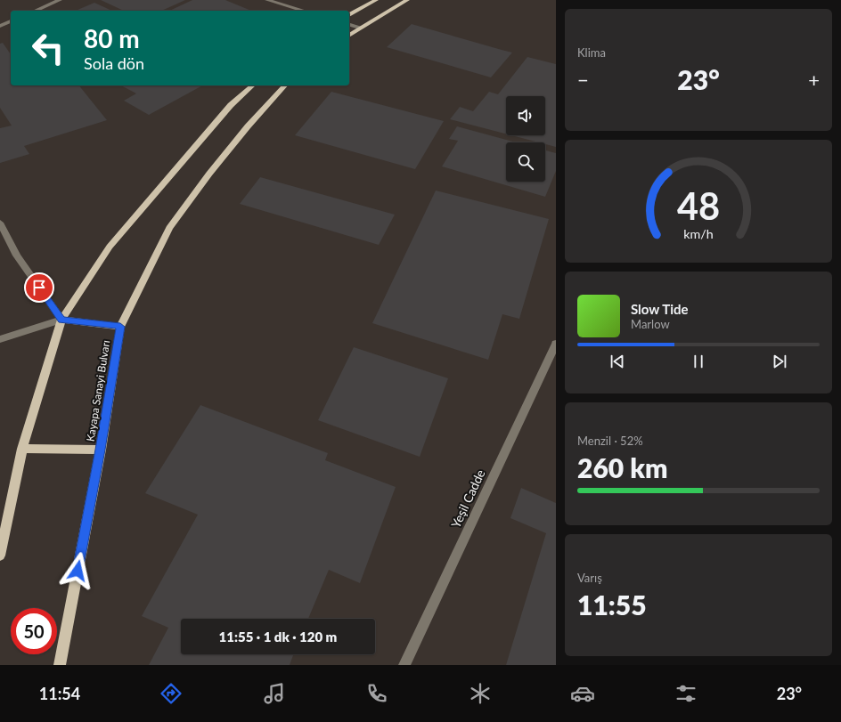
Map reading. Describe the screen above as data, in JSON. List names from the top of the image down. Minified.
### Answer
{"streets":{"main road":["Kayapa Sanayi Bulvarı"],"lane":["Yeşil Cadde"]},"page":{"tile":["Klima",["Menzil · 52%","260 km"],["Varış","11:55"]],"turn":["80 m","Sola dön"],"heat":["−","23°","+"],"song":["Slow Tide","Marlow"],"limit":"50","trip":"11:55 · 1 dk · 120 m","tabs":["11:54","23°"],"gauge":["48","km/h"]}}
